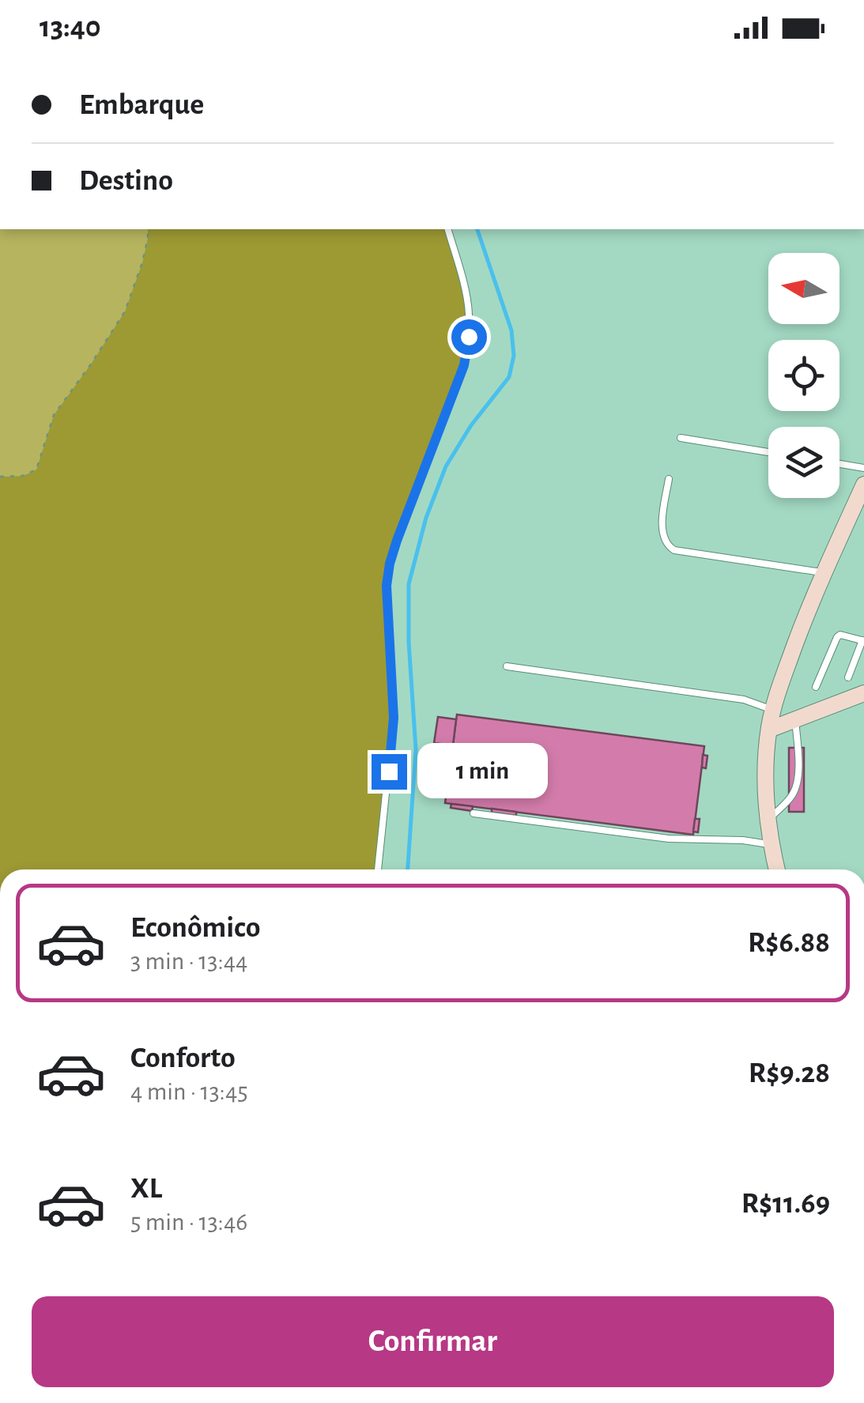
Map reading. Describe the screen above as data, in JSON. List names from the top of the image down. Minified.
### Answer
{"north":"left","page":{"status":"13:40","banner":["Embarque","Destino"],"bubble":"1 min","list":[{"name":"Econômico","note":"3 min · 13:44","value":"R$6.88"},{"name":"Conforto","note":"4 min · 13:45","value":"R$9.28"},{"name":"XL","note":"5 min · 13:46","value":"R$11.69"}],"buttons":"Confirmar"}}
